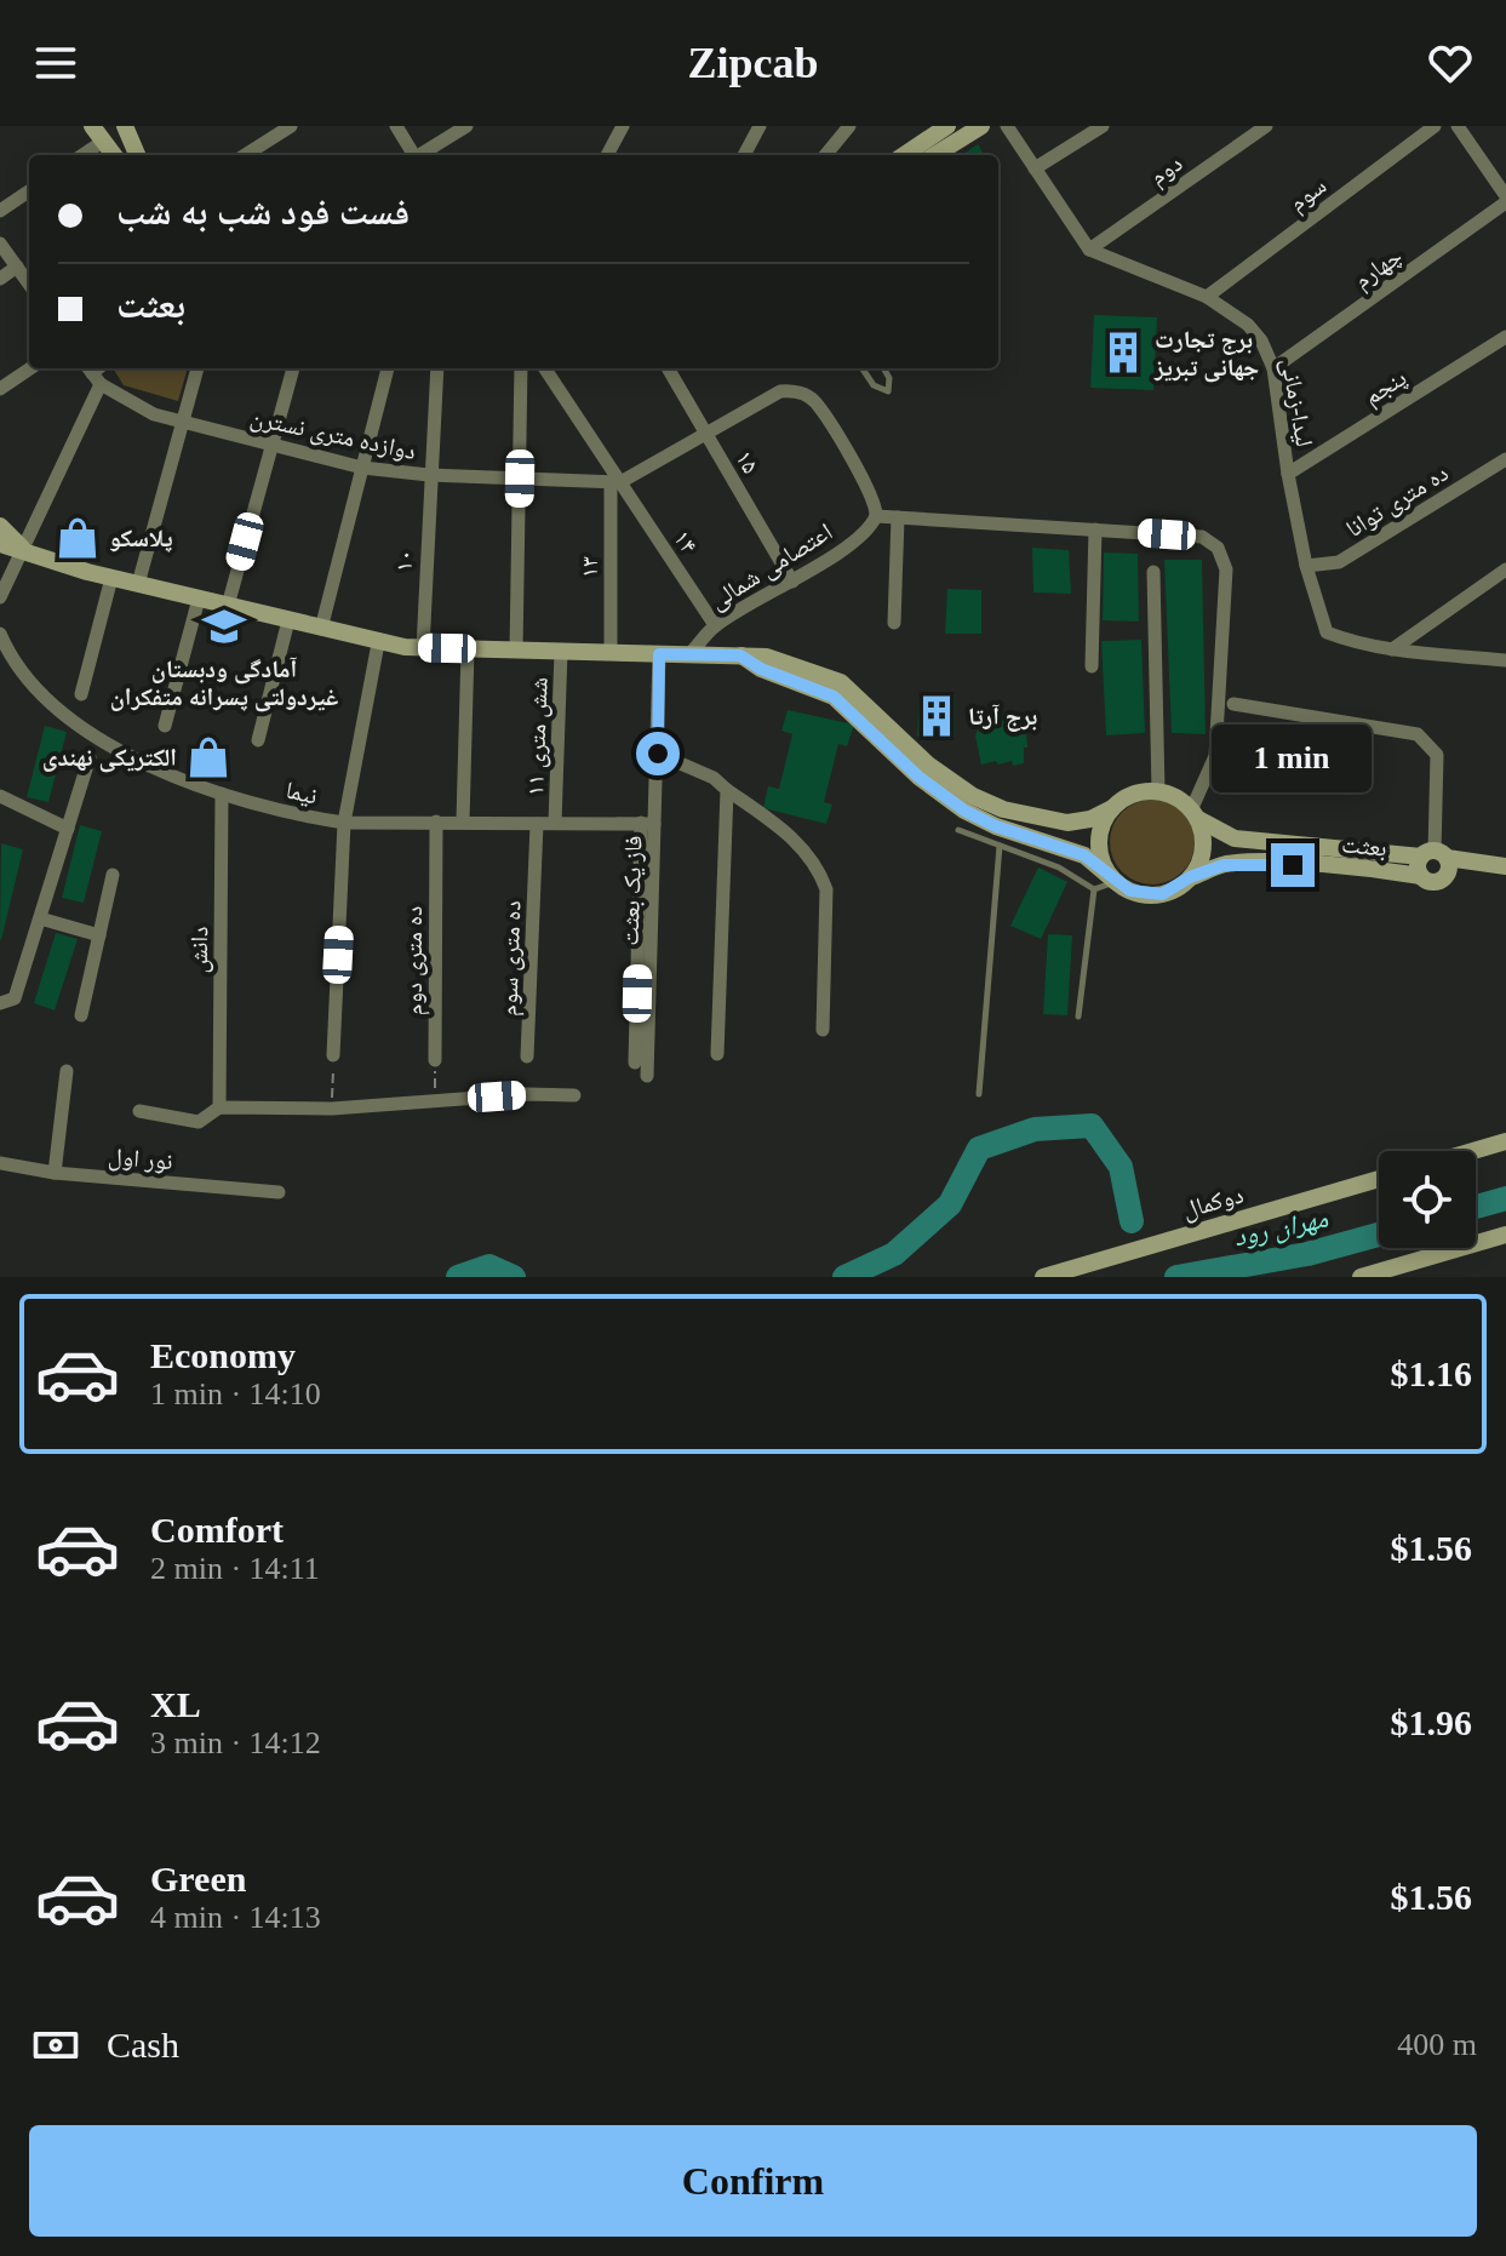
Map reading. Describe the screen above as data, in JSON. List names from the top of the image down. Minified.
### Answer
{"streets":{"main road":["بعثت","دوکمال"],"street":["دوم","سوم","چهارم","پنجم","لیدا-زمانی","دوازده متری نسترن","۱۵","ده متری توانا","۱۴","۱۰","اعتصامی شمالی","۱۳","۱۱ شش متری","نیما","فاز یک بعثت","دانش","ده متری سوم","ده متری دوم","نور اول"]},"crossings":[["دوم","لیدا-زمانی"],["سوم","لیدا-زمانی"],["چهارم","لیدا-زمانی"],["پنجم","لیدا-زمانی"],["لیدا-زمانی","ده متری توانا"],["دوازده متری نسترن","۱۴"],["دوازده متری نسترن","۱۰"],["دوازده متری نسترن","۱۳"],["۱۵","اعتصامی شمالی"],["۱۴","اعتصامی شمالی"],["۱۴","۱۳"],["۱۱ شش متری","نیما"],["نیما","فاز یک بعثت"],["نیما","دانش"],["نیما","ده متری سوم"],["نیما","ده متری دوم"]],"water":["مهران رود"],"places":{"building":["برج تجارت جهانی تبریز","برج آرتا"],"shop":["پلاسکو","الکتریکی نهندی"],"school or university":["آمادگی ودبستان غیردولتی پسرانه متفکران"]},"page":{"header":"Zipcab","banner":["فست فود شب به شب","بعثت"],"bubble":"1 min","list":[{"name":"Economy","note":"1 min · 14:10","value":"$1.16"},{"name":"Comfort","note":"2 min · 14:11","value":"$1.56"},{"name":"XL","note":"3 min · 14:12","value":"$1.96"},{"name":"Green","note":"4 min · 14:13","value":"$1.56"}],"pay":["Cash","400 m"],"buttons":"Confirm"}}
